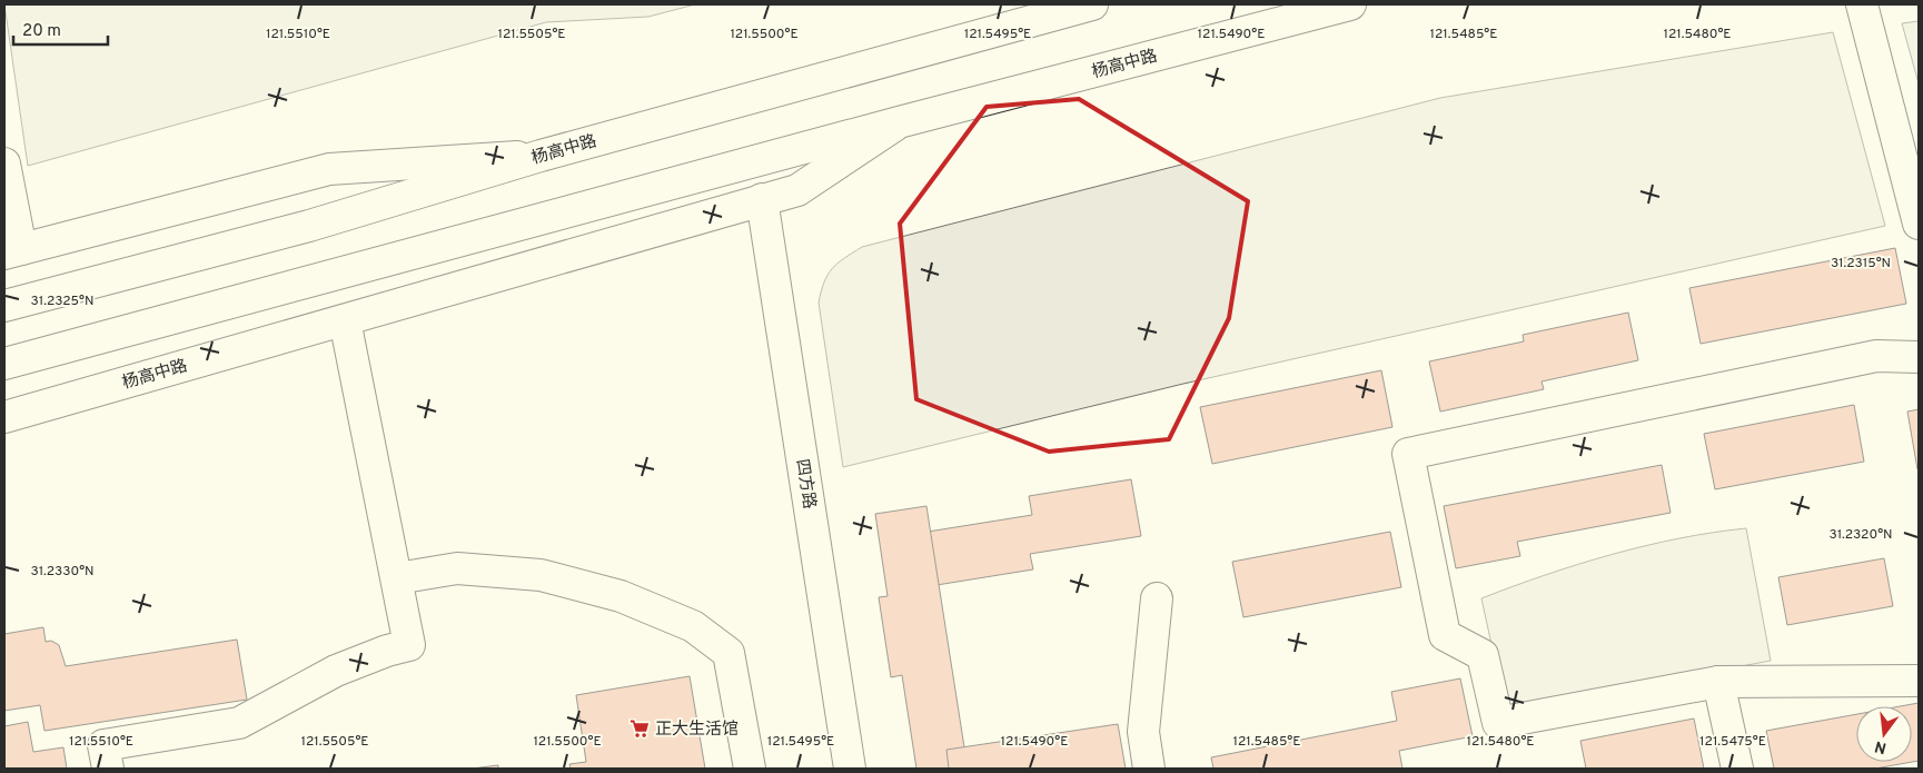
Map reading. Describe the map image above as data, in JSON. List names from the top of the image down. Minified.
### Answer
{"streets":{"main road":["杨高中路","四方路"]},"crossings":[["杨高中路","四方路"]],"places":{"supermarket":["正大生活馆"]},"scale_bar":"20 m","north":"bottom","coordinates":["121.5485°E","121.5510°E","121.5505°E","121.5500°E","121.5495°E","121.5490°E","121.5480°E","31.2315°N","31.2325°N","31.2320°N","31.2330°N","121.5475°E"]}
